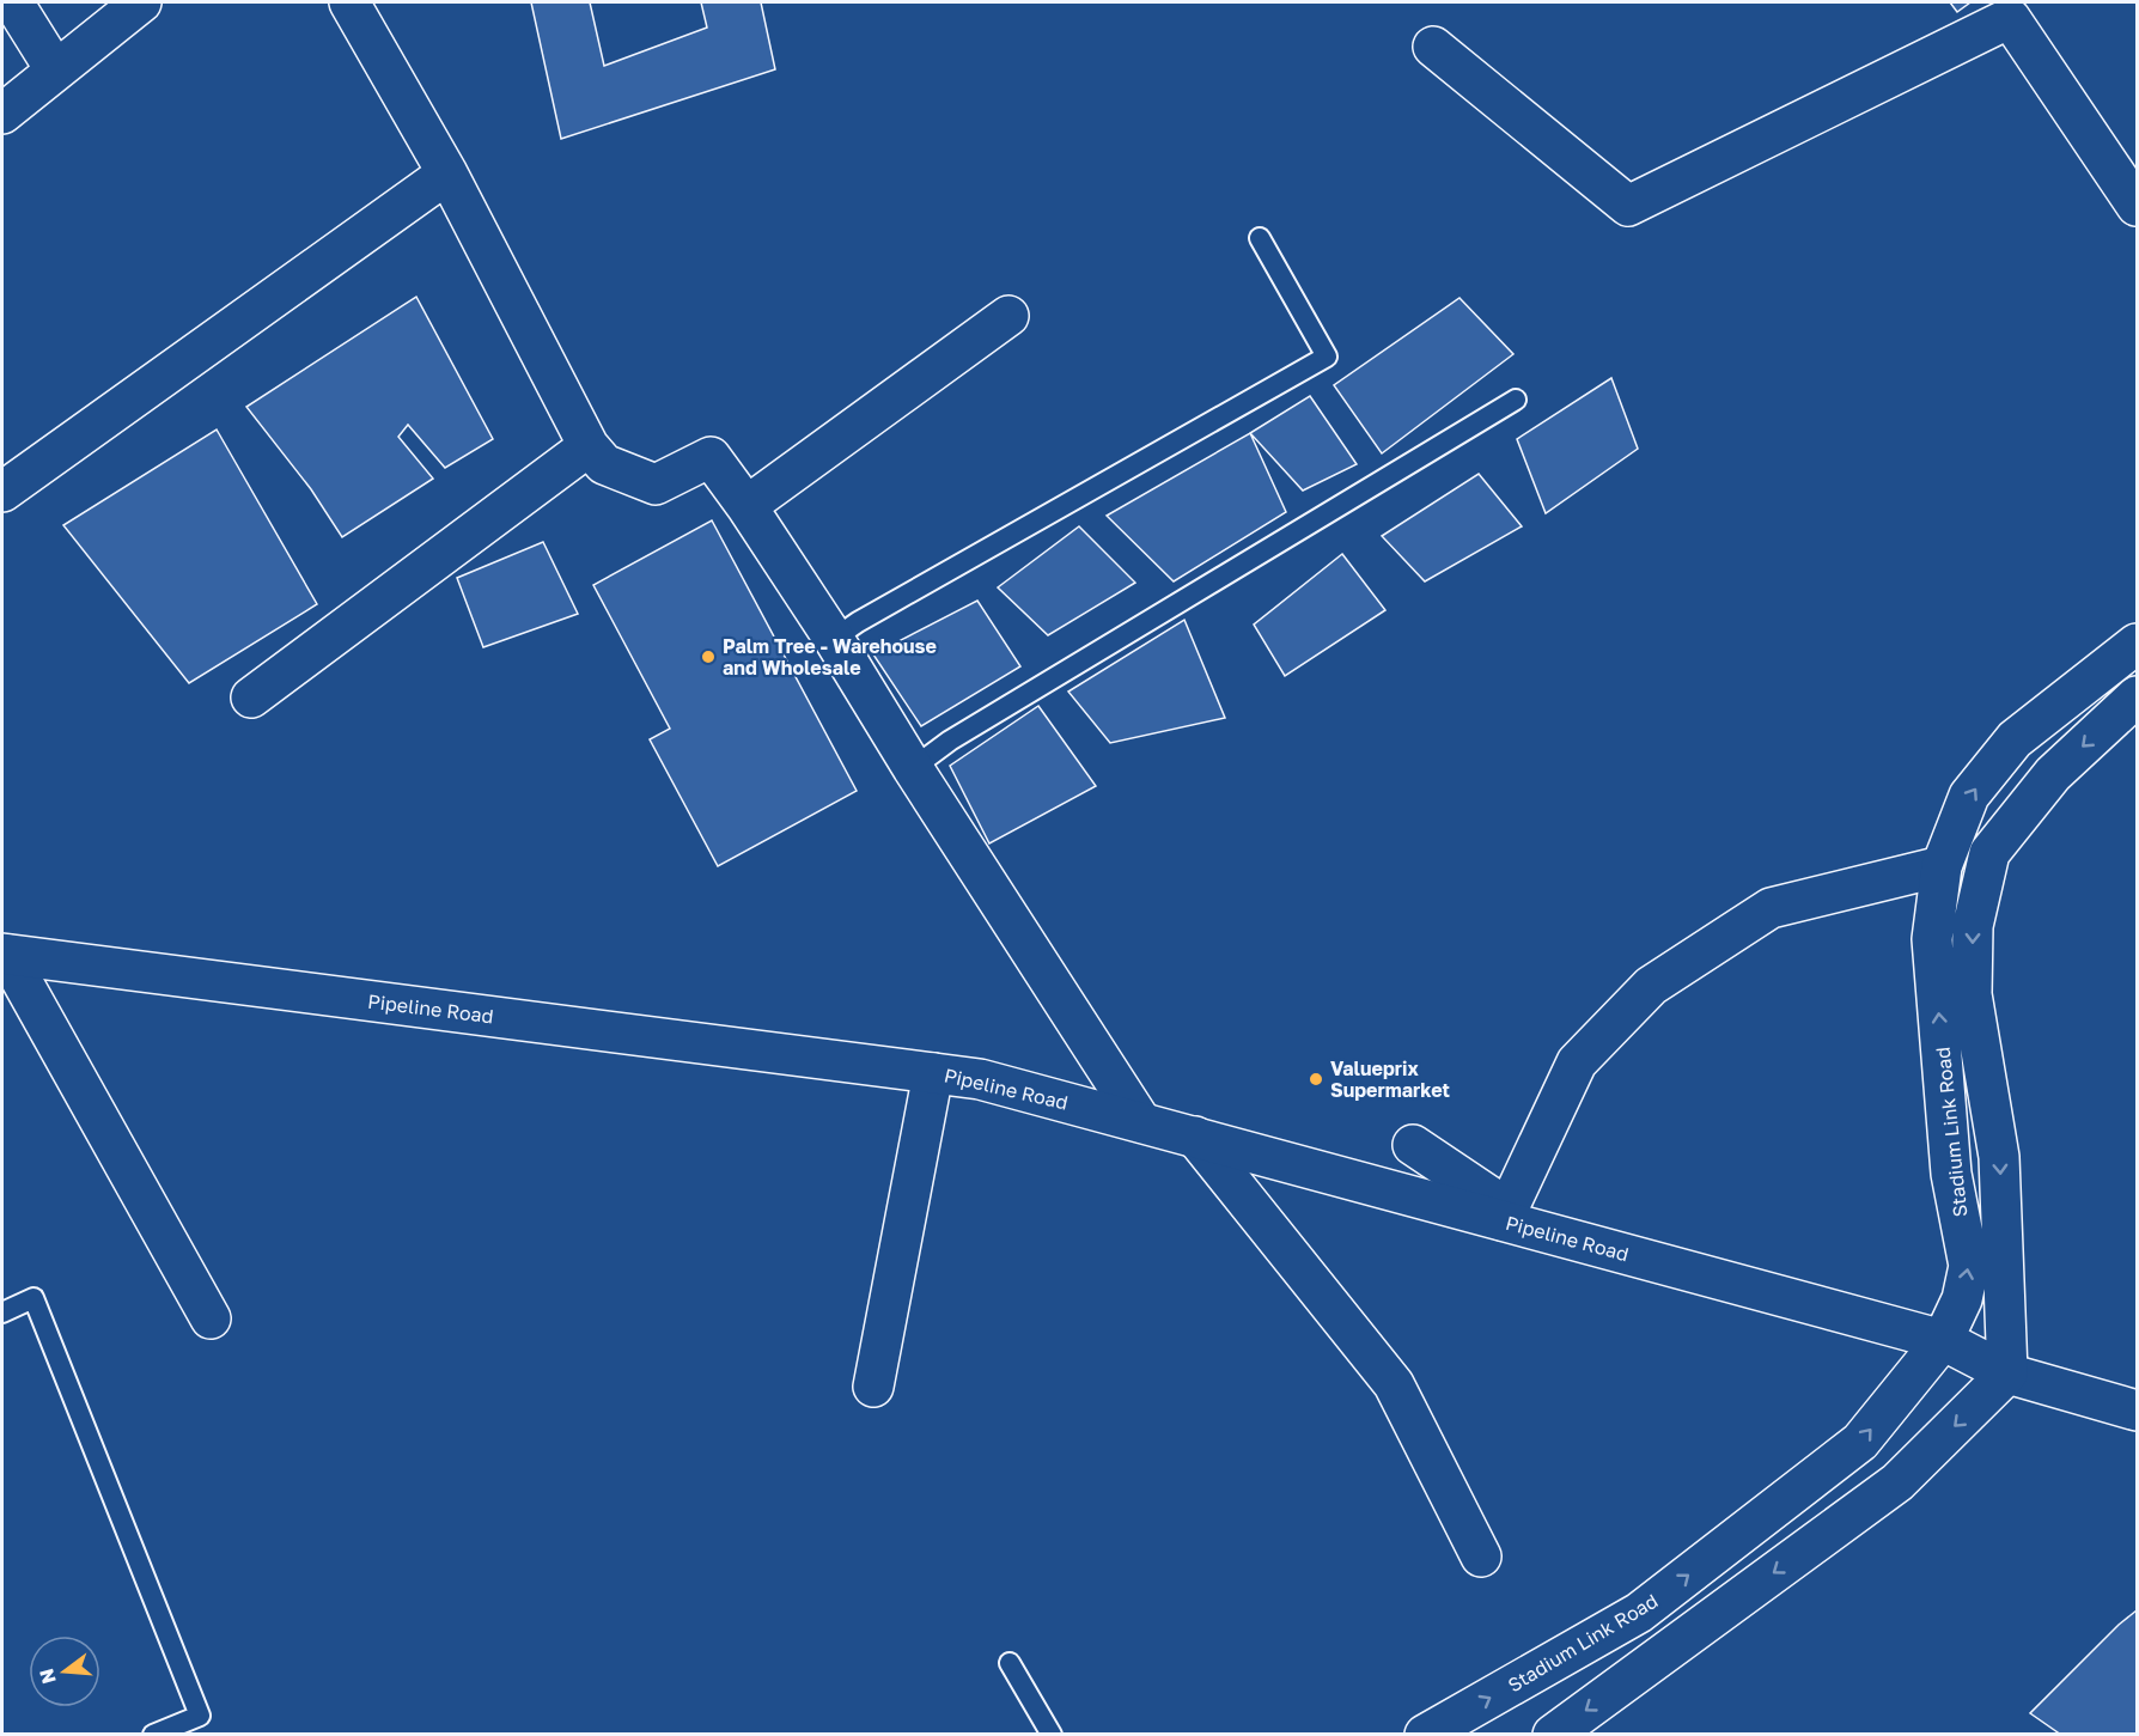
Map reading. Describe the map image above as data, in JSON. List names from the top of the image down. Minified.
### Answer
{"streets":{"street":["Pipeline Road","Stadium Link Road"]},"crossings":[["Pipeline Road","Stadium Link Road"]],"places":["Palm Tree - Warehouse and Wholesale","Valueprix Supermarket"],"north":"left"}
